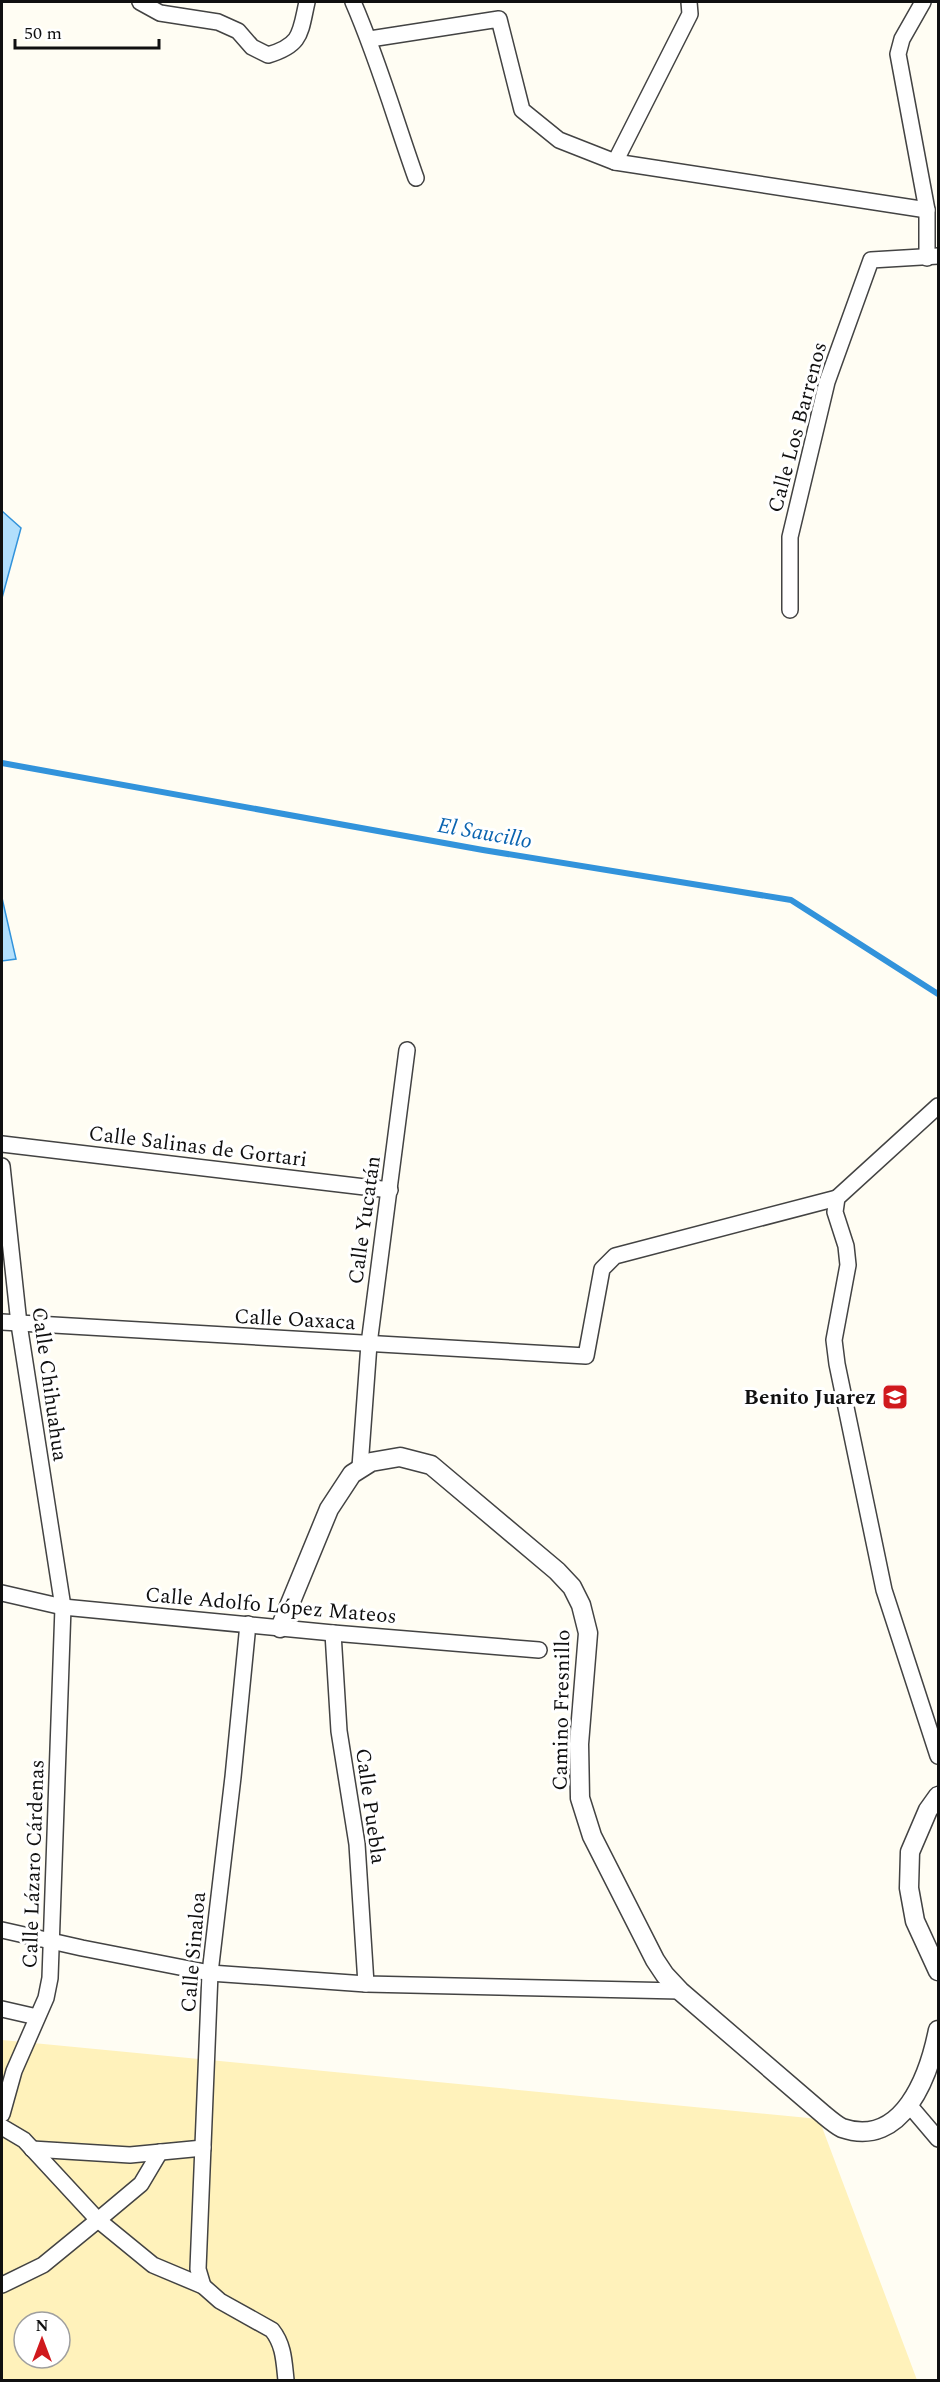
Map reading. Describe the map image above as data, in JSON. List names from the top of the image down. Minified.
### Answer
{"streets":{"street":["Calle Los Barrenos","Calle Salinas de Gortari","Calle Yucatán","Calle Oaxaca","Calle Chihuahua","Calle Adolfo López Mateos","Camino Fresnillo","Calle Puebla","Calle Lázaro Cárdenas","Calle Sinaloa"]},"crossings":[["Calle Salinas de Gortari","Calle Yucatán"],["Calle Yucatán","Calle Oaxaca"],["Calle Yucatán","Camino Fresnillo"],["Calle Oaxaca","Calle Chihuahua"],["Calle Chihuahua","Calle Adolfo López Mateos"],["Calle Chihuahua","Calle Lázaro Cárdenas"],["Calle Adolfo López Mateos","Calle Puebla"],["Calle Adolfo López Mateos","Calle Lázaro Cárdenas"],["Calle Adolfo López Mateos","Calle Sinaloa"]],"water":["El Saucillo"],"places":{"school or university":["Benito Juarez"]},"scale_bar":"50 m","north":"top"}
